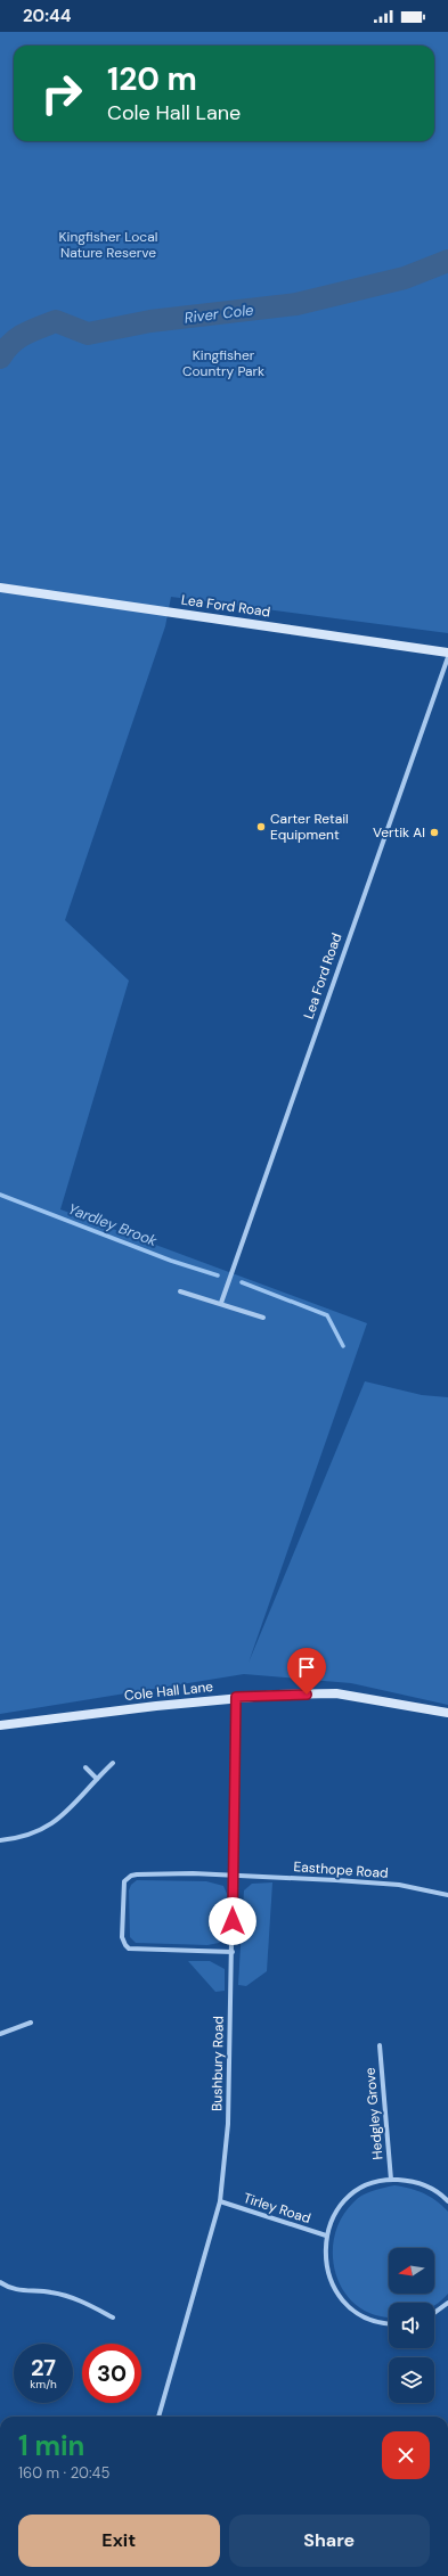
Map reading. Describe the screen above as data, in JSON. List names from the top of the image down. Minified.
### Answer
{"streets":{"street":["Lea Ford Road","Cole Hall Lane","Easthope Road","Bushbury Road","Hedgley Grove","Tirley Road"]},"crossings":[["Cole Hall Lane","Bushbury Road"],["Easthope Road","Bushbury Road"],["Bushbury Road","Tirley Road"]],"water":["River Cole","Yardley Brook"],"parks":["Kingfisher Local Nature Reserve","Kingfisher Country Park"],"places":["Carter Retail Equipment","Vertik Al"],"north":"left","page":{"status":"20:44","turn":["120 m","Cole Hall Lane"],"speed":"27 km/h","limit":"30","heading":["1 min","160 m · 20:45"],"buttons":["Exit","Share"]}}
